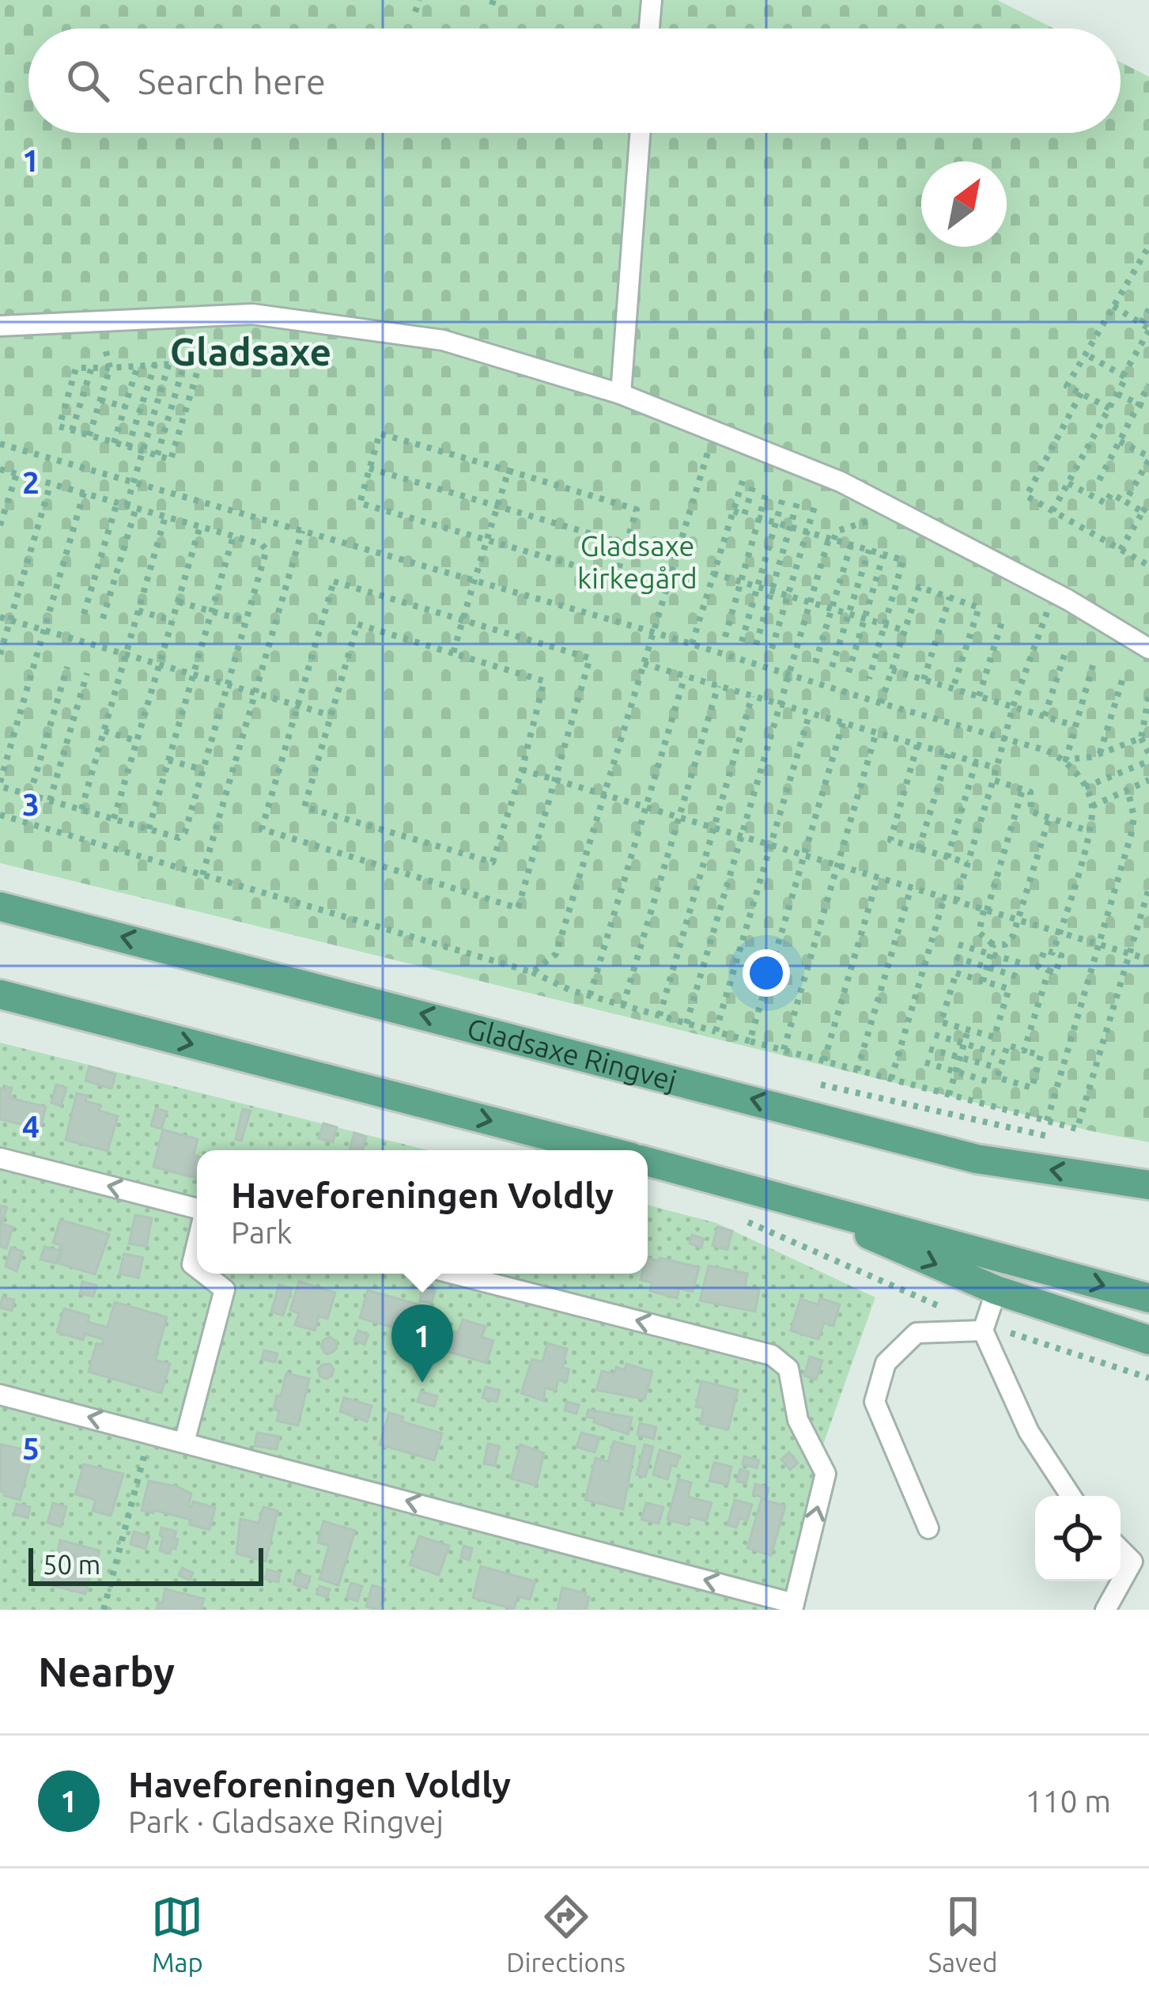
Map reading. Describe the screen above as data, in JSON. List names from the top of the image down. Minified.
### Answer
{"streets":{"main road":["Gladsaxe Ringvej"]},"districts":["Gladsaxe"],"parks":["Gladsaxe kirkegård"],"scale_bar":"50 m","north":"top right","page":{"search":"Search here","popup":["Haveforeningen Voldly","Park"],"pins":"1","scale":"50 m","heading":"Nearby","list":[{"mark":"1","name":"Haveforeningen Voldly","note":"Park · Gladsaxe Ringvej","value":"110 m"}],"nav":["Map","Directions","Saved"]},"grid":{"rows":["1","2","3","4","5"]}}
